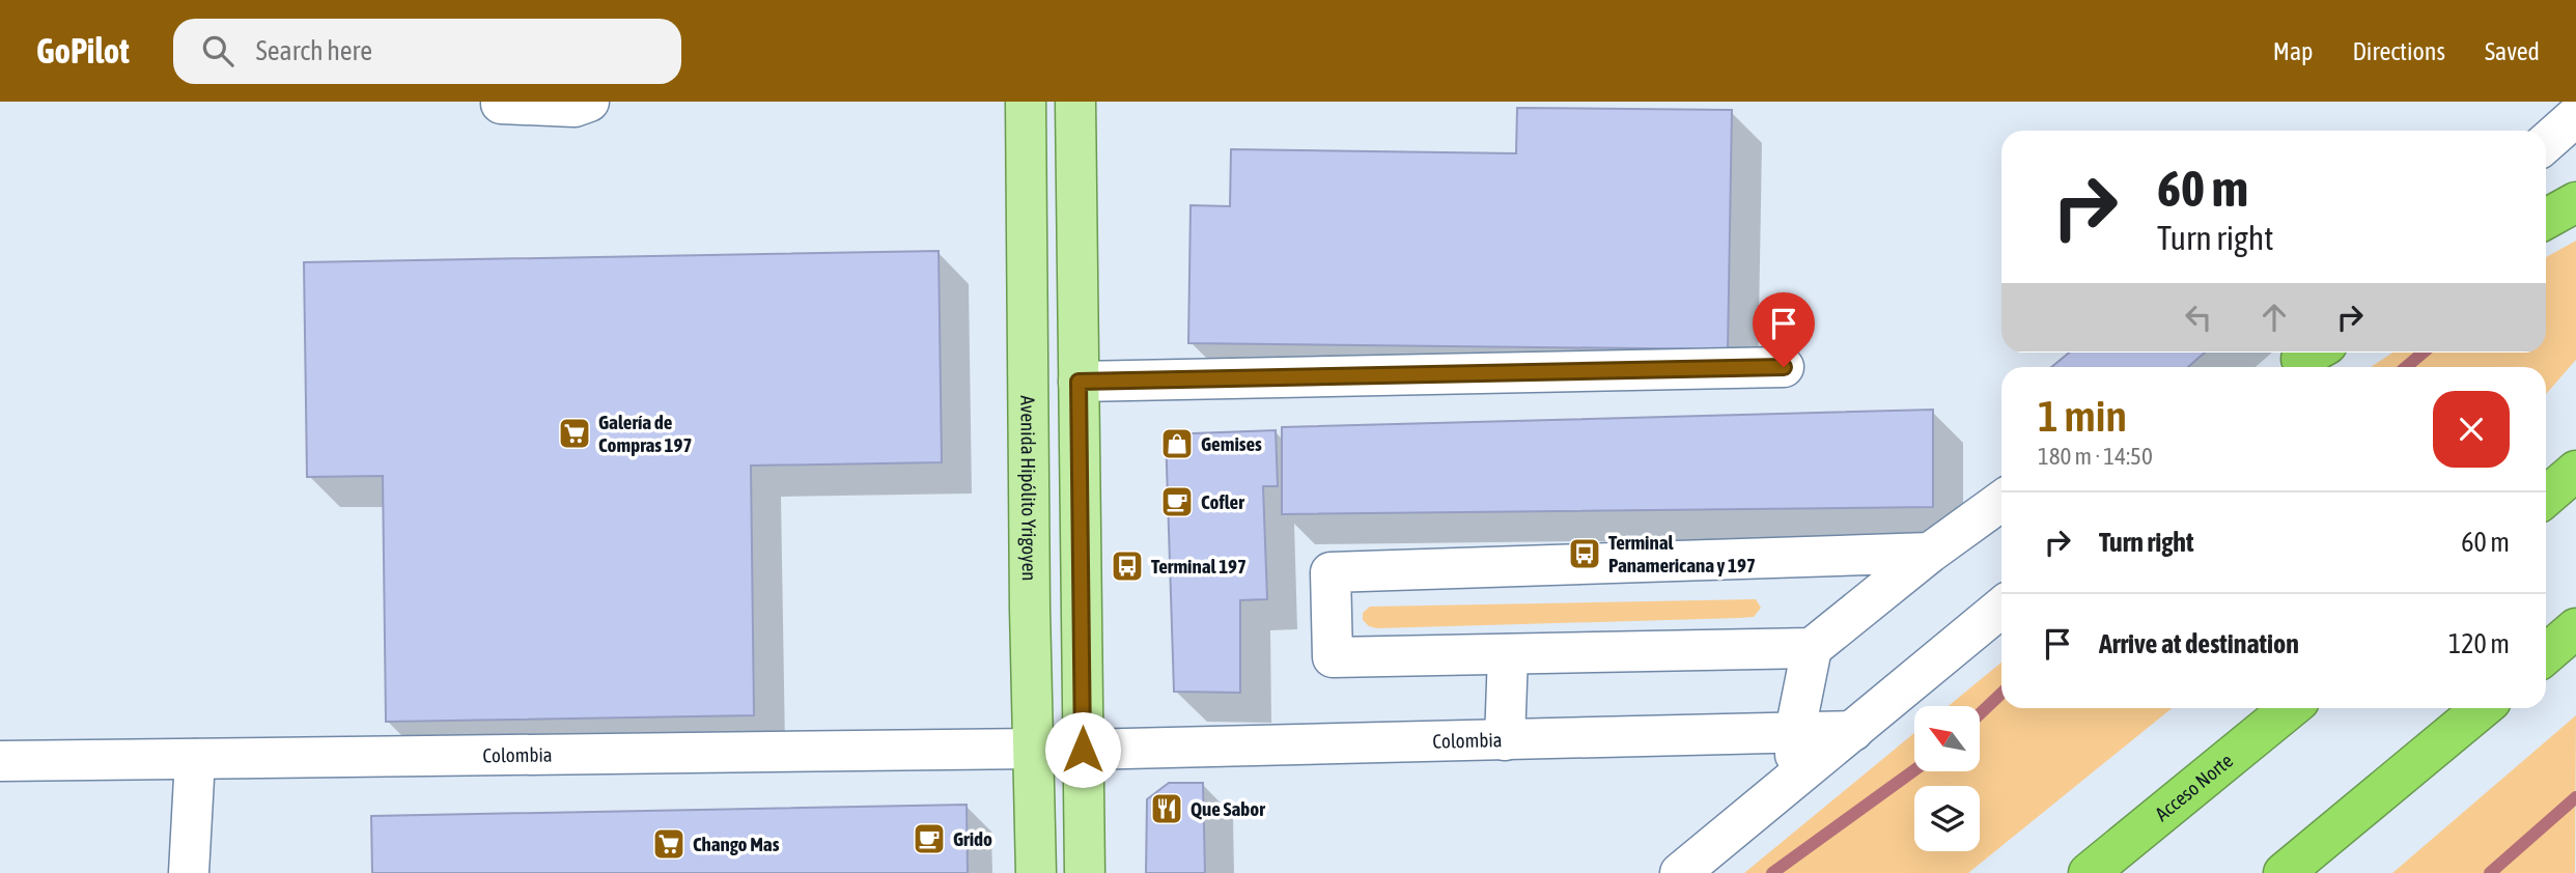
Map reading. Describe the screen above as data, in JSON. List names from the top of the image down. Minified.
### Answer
{"streets":{"highway":["Acceso Norte"],"main road":["Avenida Hipólito Yrigoyen"],"street":["Colombia"]},"crossings":[["Avenida Hipólito Yrigoyen","Colombia"]],"places":{"supermarket":["Galería de Compras 197","Chango Mas"],"shop":["Gemises"],"cafe":["Cofler","Grido"],"bus stop":["Terminal Panamericana y 197","Terminal 197"],"restaurant":["Que Sabor"]},"north":"top left","page":{"header":"GoPilot","search":"Search here","nav":["Map","Directions","Saved"],"turn":["60 m","Turn right"],"heading":["1 min","180 m · 14:50"],"list":[{"name":"Turn right","value":"60 m"},{"name":"Arrive at destination","value":"120 m"}]}}
